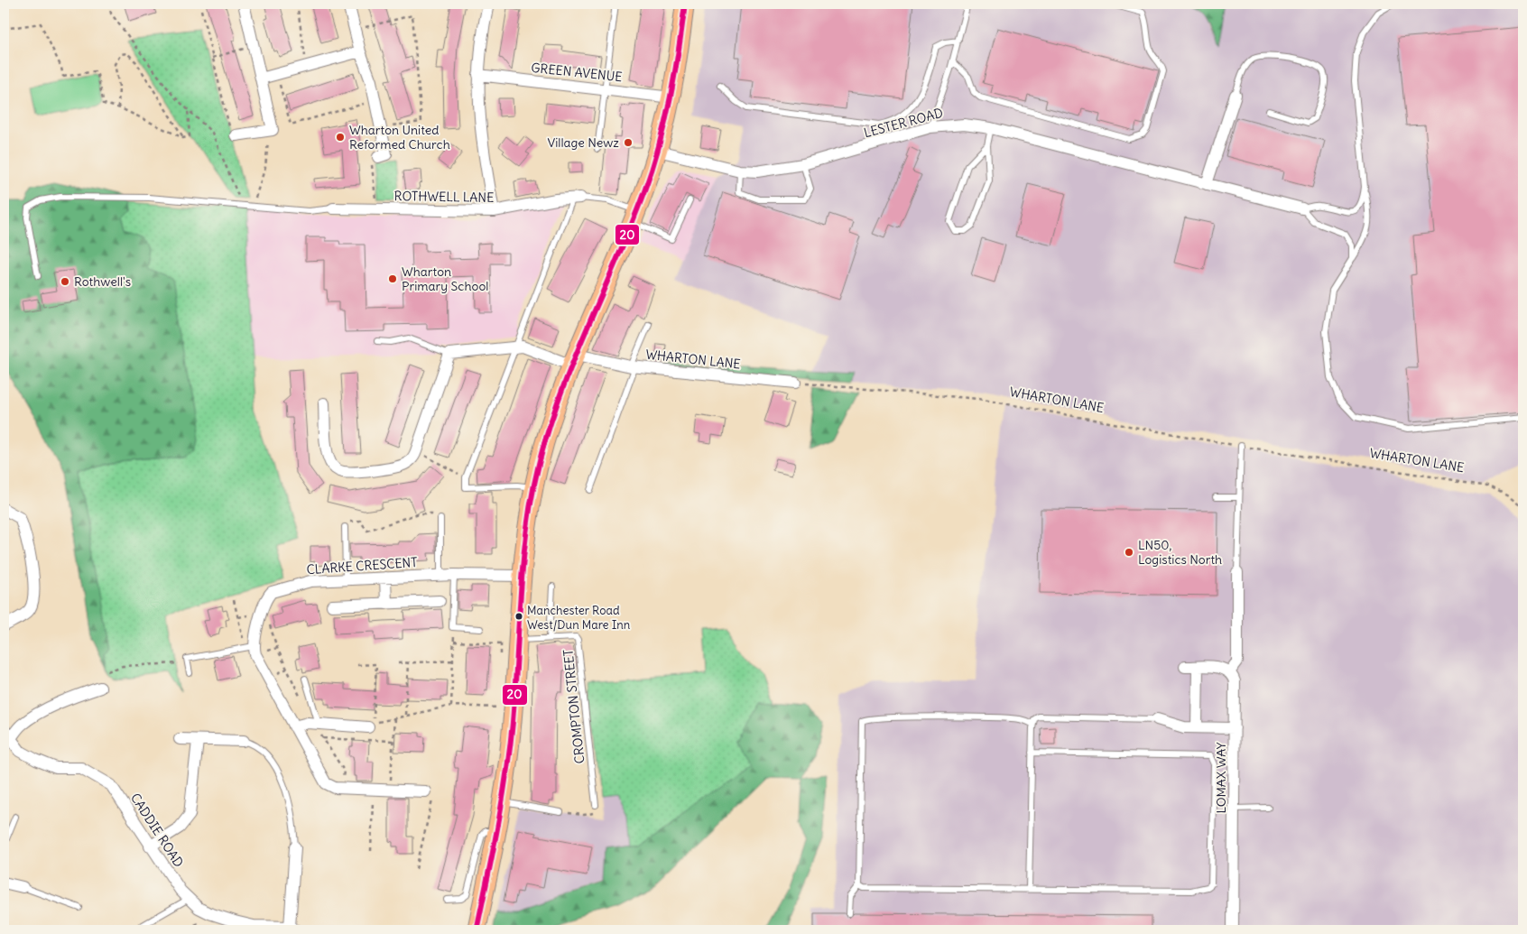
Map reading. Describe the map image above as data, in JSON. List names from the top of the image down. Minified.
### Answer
{"streets":{"street":["GREEN AVENUE","LESTER ROAD","ROTHWELL LANE","WHARTON LANE","CLARKE CRESCENT","LOMAX WAY","CADDIE ROAD"],"lane":["CROMPTON STREET"]},"places":["Wharton United Reformed Church","Village Newz","Wharton Primary School","Rothwell's","LN50, Logistics North","Manchester Road West/Dun Mare Inn"],"lines":["transit line 20"]}
